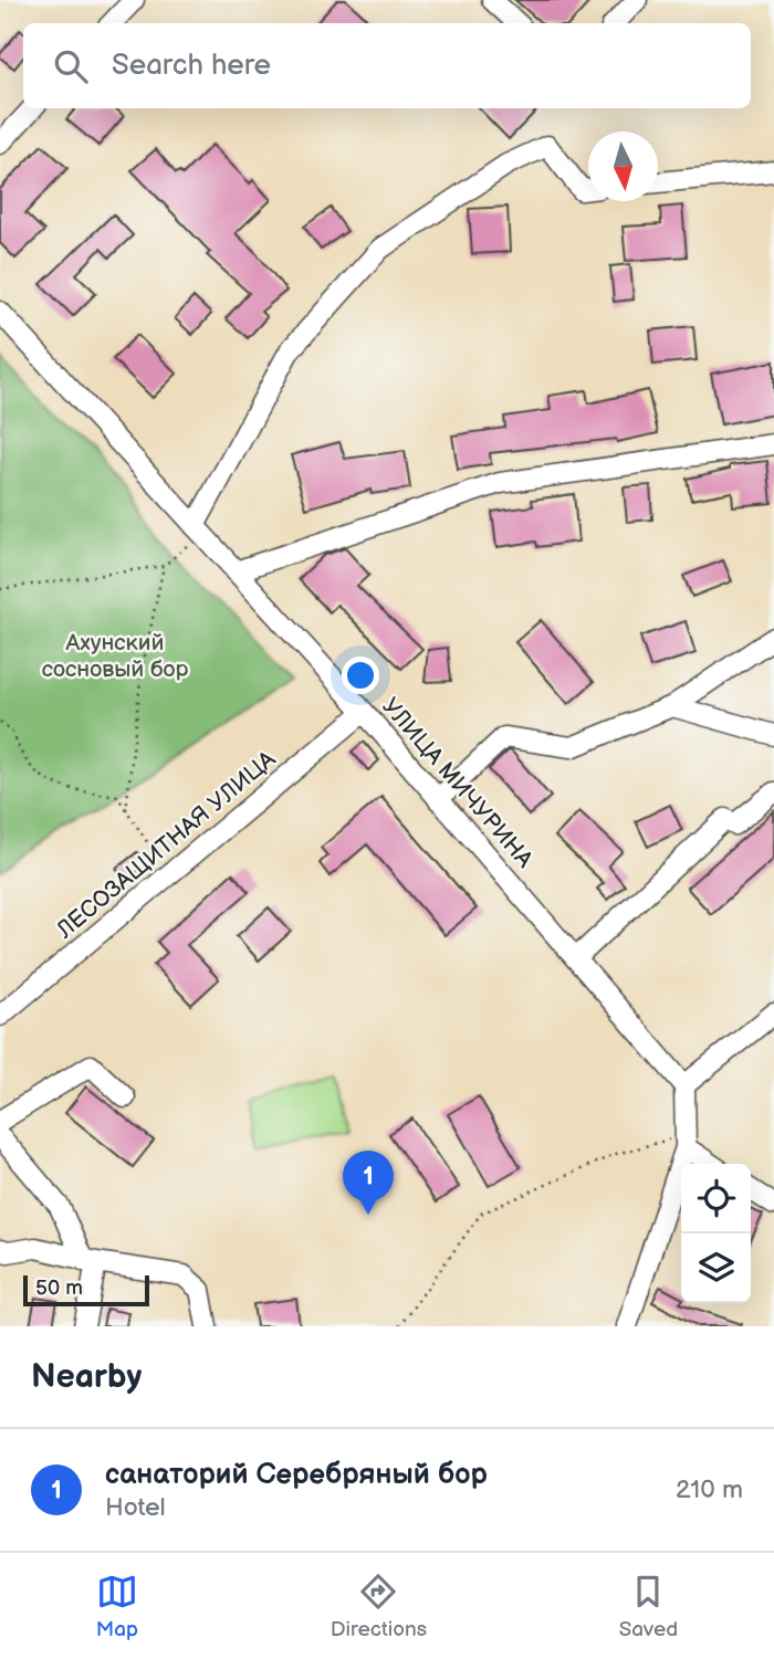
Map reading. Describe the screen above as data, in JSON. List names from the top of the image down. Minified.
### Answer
{"streets":{"street":["УЛИЦА МИЧУРИНА","ЛЕСОЗАЩИТНАЯ УЛИЦА"]},"crossings":[["УЛИЦА МИЧУРИНА","ЛЕСОЗАЩИТНАЯ УЛИЦА"]],"parks":["Ахунский сосновый бор"],"scale_bar":"50 m","north":"bottom","page":{"search":"Search here","pins":"1","scale":"50 m","heading":"Nearby","list":[{"mark":"1","name":"санаторий Серебряный бор","note":"Hotel","value":"210 m"}],"nav":["Map","Directions","Saved"]}}
